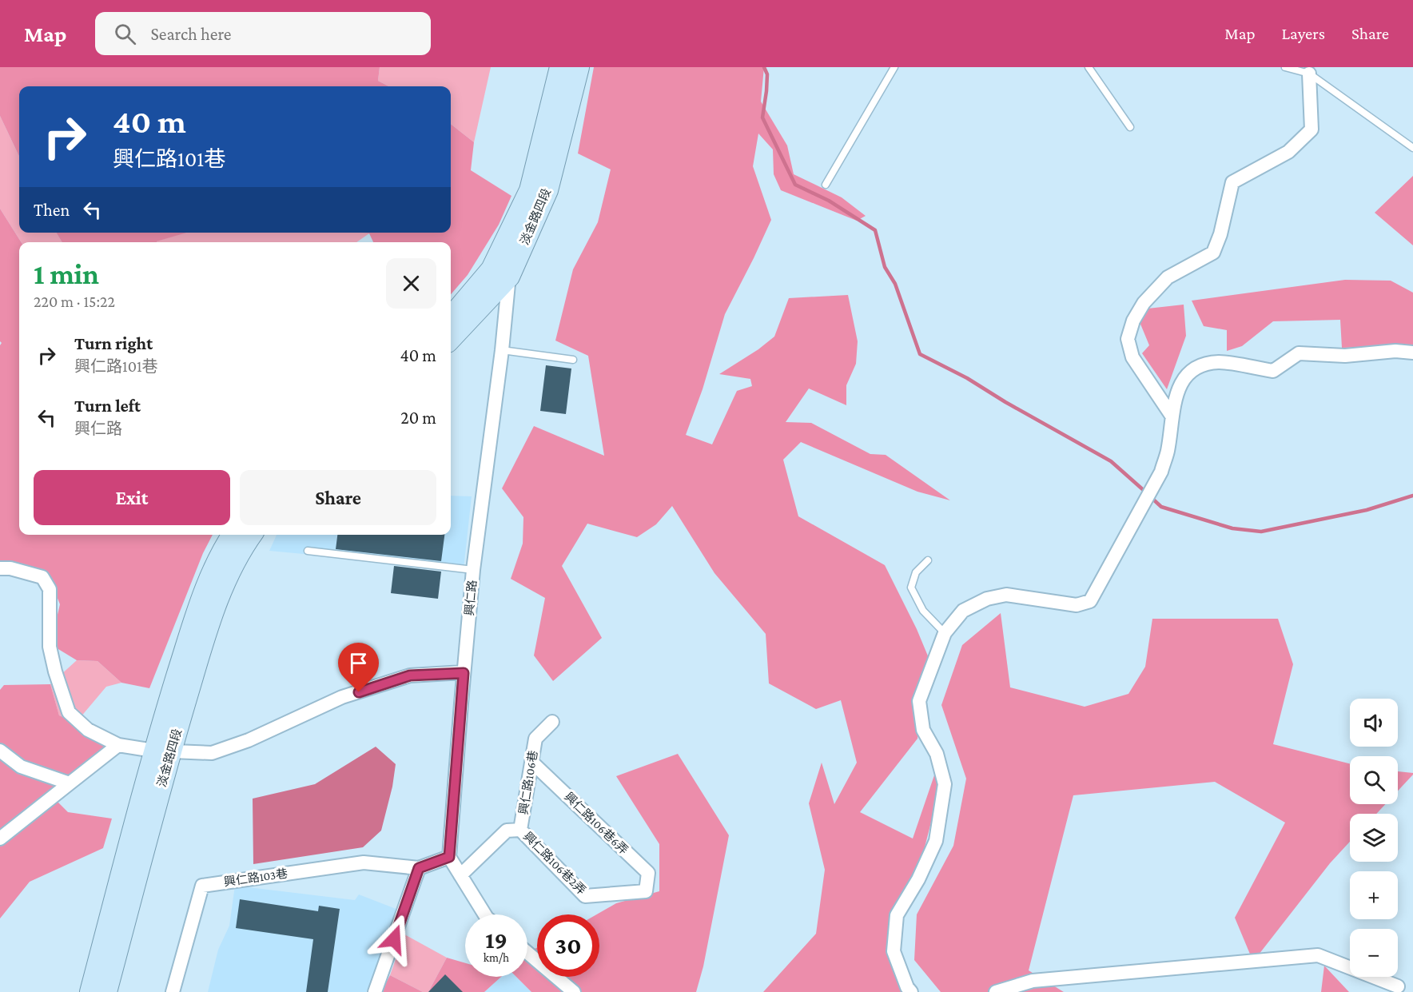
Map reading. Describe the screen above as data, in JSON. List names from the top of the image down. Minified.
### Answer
{"streets":{"main road":["淡金路四段"],"street":["興仁路","興仁路106巷","興仁路106巷6弄","興仁路106巷2弄","興仁路103巷"]},"crossings":[["淡金路四段","興仁路"],["興仁路106巷","興仁路106巷6弄"],["興仁路106巷","興仁路106巷2弄"],["興仁路106巷6弄","興仁路106巷2弄"]],"page":{"header":"Map","search":"Search here","nav":["Map","Layers","Share"],"turn":["40 m","興仁路101巷"],"then":"Then","heading":["1 min","220 m · 15:22"],"list":[{"name":"Turn right","note":"興仁路101巷","value":"40 m"},{"name":"Turn left","note":"興仁路","value":"20 m"}],"buttons":["Exit","Share"],"map_buttons":["+","−"],"speed":"19 km/h","limit":"30"}}
